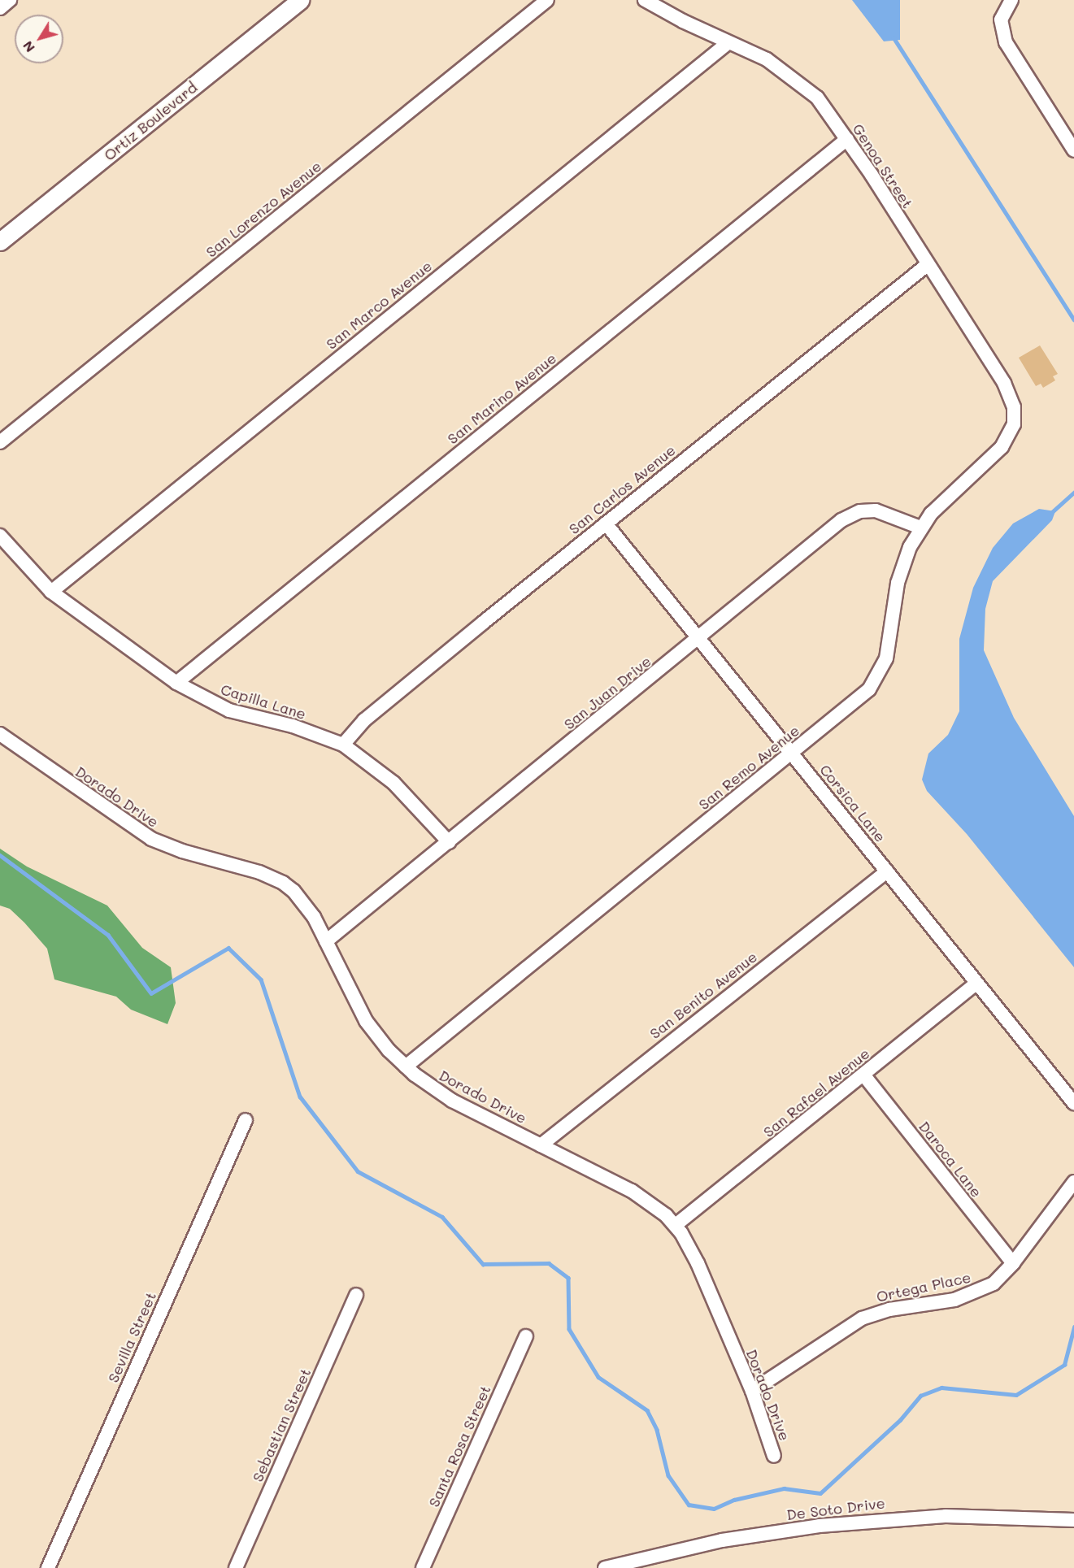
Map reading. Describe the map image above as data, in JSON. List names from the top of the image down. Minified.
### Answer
{"streets":{"street":["Ortiz Boulevard","Genoa Street","San Lorenzo Avenue","San Marco Avenue","San Marino Avenue","San Carlos Avenue","San Juan Drive","Capilla Lane","San Remo Avenue","Dorado Drive","Corsica Lane","San Benito Avenue","San Rafael Avenue","Daroca Lane","Ortega Place","Sevilla Street","Sebastian Street","Santa Rosa Street","De Soto Drive"]},"crossings":[["Genoa Street","San Marco Avenue"],["Genoa Street","San Marino Avenue"],["Genoa Street","San Carlos Avenue"],["Genoa Street","San Remo Avenue"],["San Marco Avenue","Capilla Lane"],["San Marino Avenue","Capilla Lane"],["San Carlos Avenue","Capilla Lane"],["San Carlos Avenue","Corsica Lane"],["San Juan Drive","Capilla Lane"],["San Juan Drive","San Remo Avenue"],["San Juan Drive","Dorado Drive"],["San Juan Drive","Corsica Lane"],["San Remo Avenue","Dorado Drive"],["San Remo Avenue","Corsica Lane"],["Dorado Drive","San Benito Avenue"],["Dorado Drive","San Rafael Avenue"],["Dorado Drive","Ortega Place"],["Corsica Lane","San Benito Avenue"],["Corsica Lane","San Rafael Avenue"],["San Rafael Avenue","Daroca Lane"],["Daroca Lane","Ortega Place"]],"north":"bottom left"}
